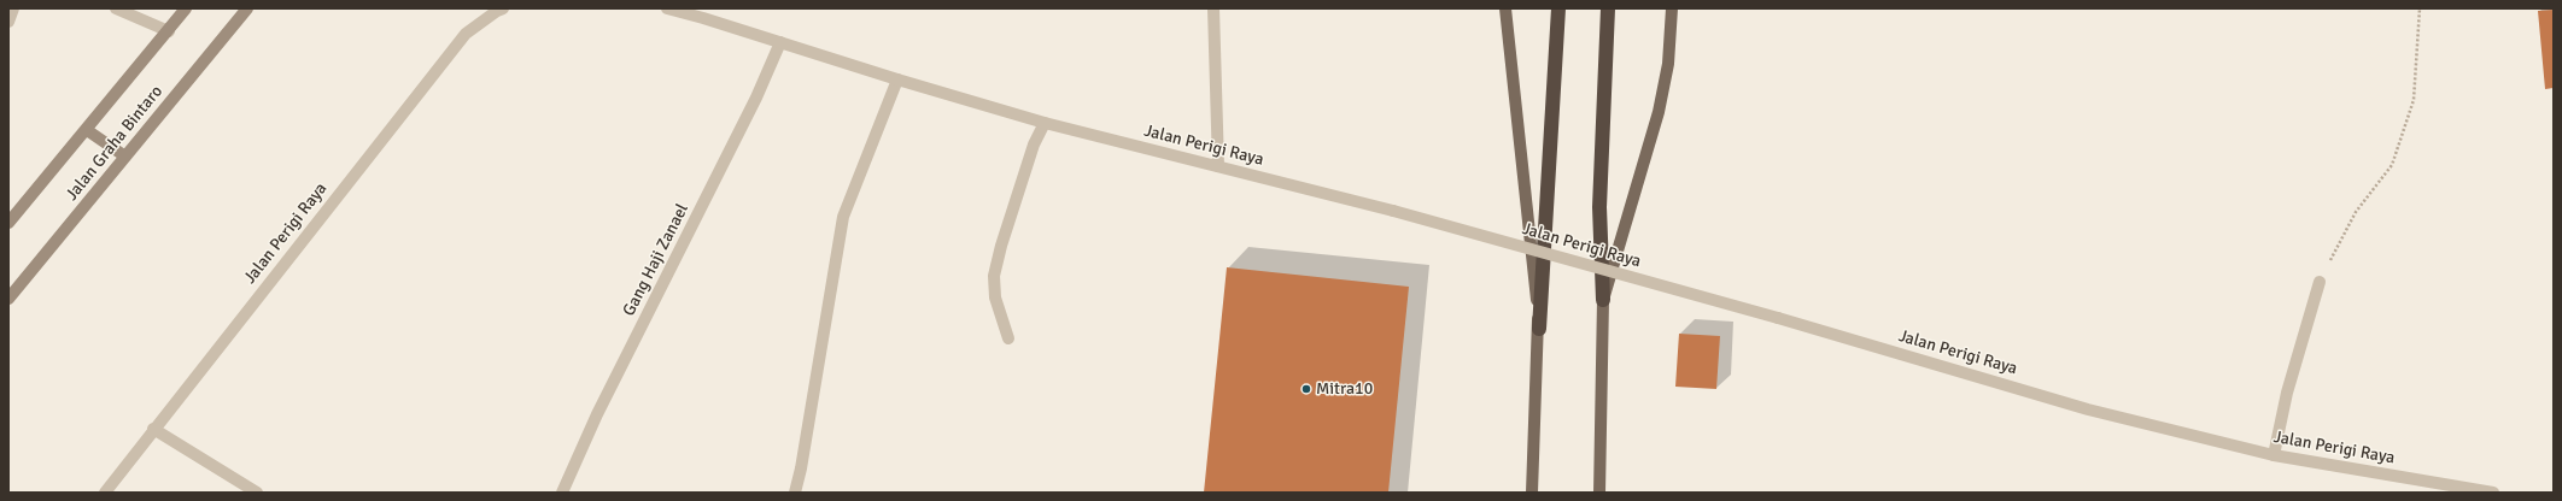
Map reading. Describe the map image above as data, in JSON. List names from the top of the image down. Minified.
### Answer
{"streets":{"main road":["Jalan Graha Bintaro"],"street":["Jalan Perigi Raya","Gang Haji Zanael"]},"crossings":[["Jalan Perigi Raya","Gang Haji Zanael"]],"places":["Mitra10"]}
